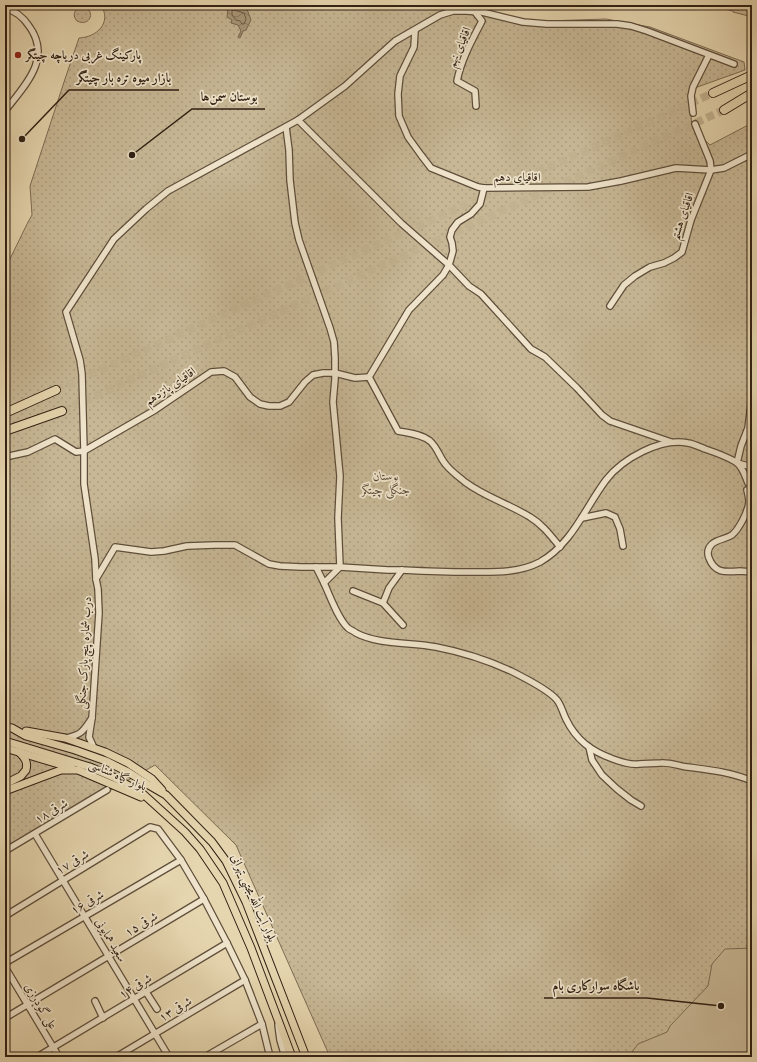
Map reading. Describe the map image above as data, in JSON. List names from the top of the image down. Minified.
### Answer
{"streets":{"main road":["بلوار گیاه شناسی","بلوار آیت الله مجتبی تهرانی"],"street":["اقاقیای نهم","اقاقیای دهم","اقاقیای هشتم","اقاقیای پانزدهم","درب شماره پنچ پارک جنگلی","۱۸ شرقی","۱۷ شرقی","۱۶ شرقی","۱۵ شرقی","سعید همایونی","۱۴ شرقی","علی گودرزی","۱۳ شرقی"]},"crossings":[["اقاقیای دهم","اقاقیای هشتم"],["بلوار گیاه شناسی","بلوار آیت الله مجتبی تهرانی"],["۱۸ شرقی","سعید همایونی"],["۱۷ شرقی","۱۶ شرقی"],["۱۷ شرقی","سعید همایونی"],["۱۶ شرقی","سعید همایونی"],["۱۵ شرقی","سعید همایونی"],["۱۵ شرقی","علی گودرزی"],["سعید همایونی","۱۴ شرقی"],["سعید همایونی","۱۳ شرقی"],["۱۴ شرقی","علی گودرزی"]],"parks":["بوستان جنگلی چیتگر"],"places":["پارکینگ غربی دریاچه چیتگر","بازار میوه تره بار چیتگر","بوستان سمن‌ها","باشگاه سوارکاری بام"]}
